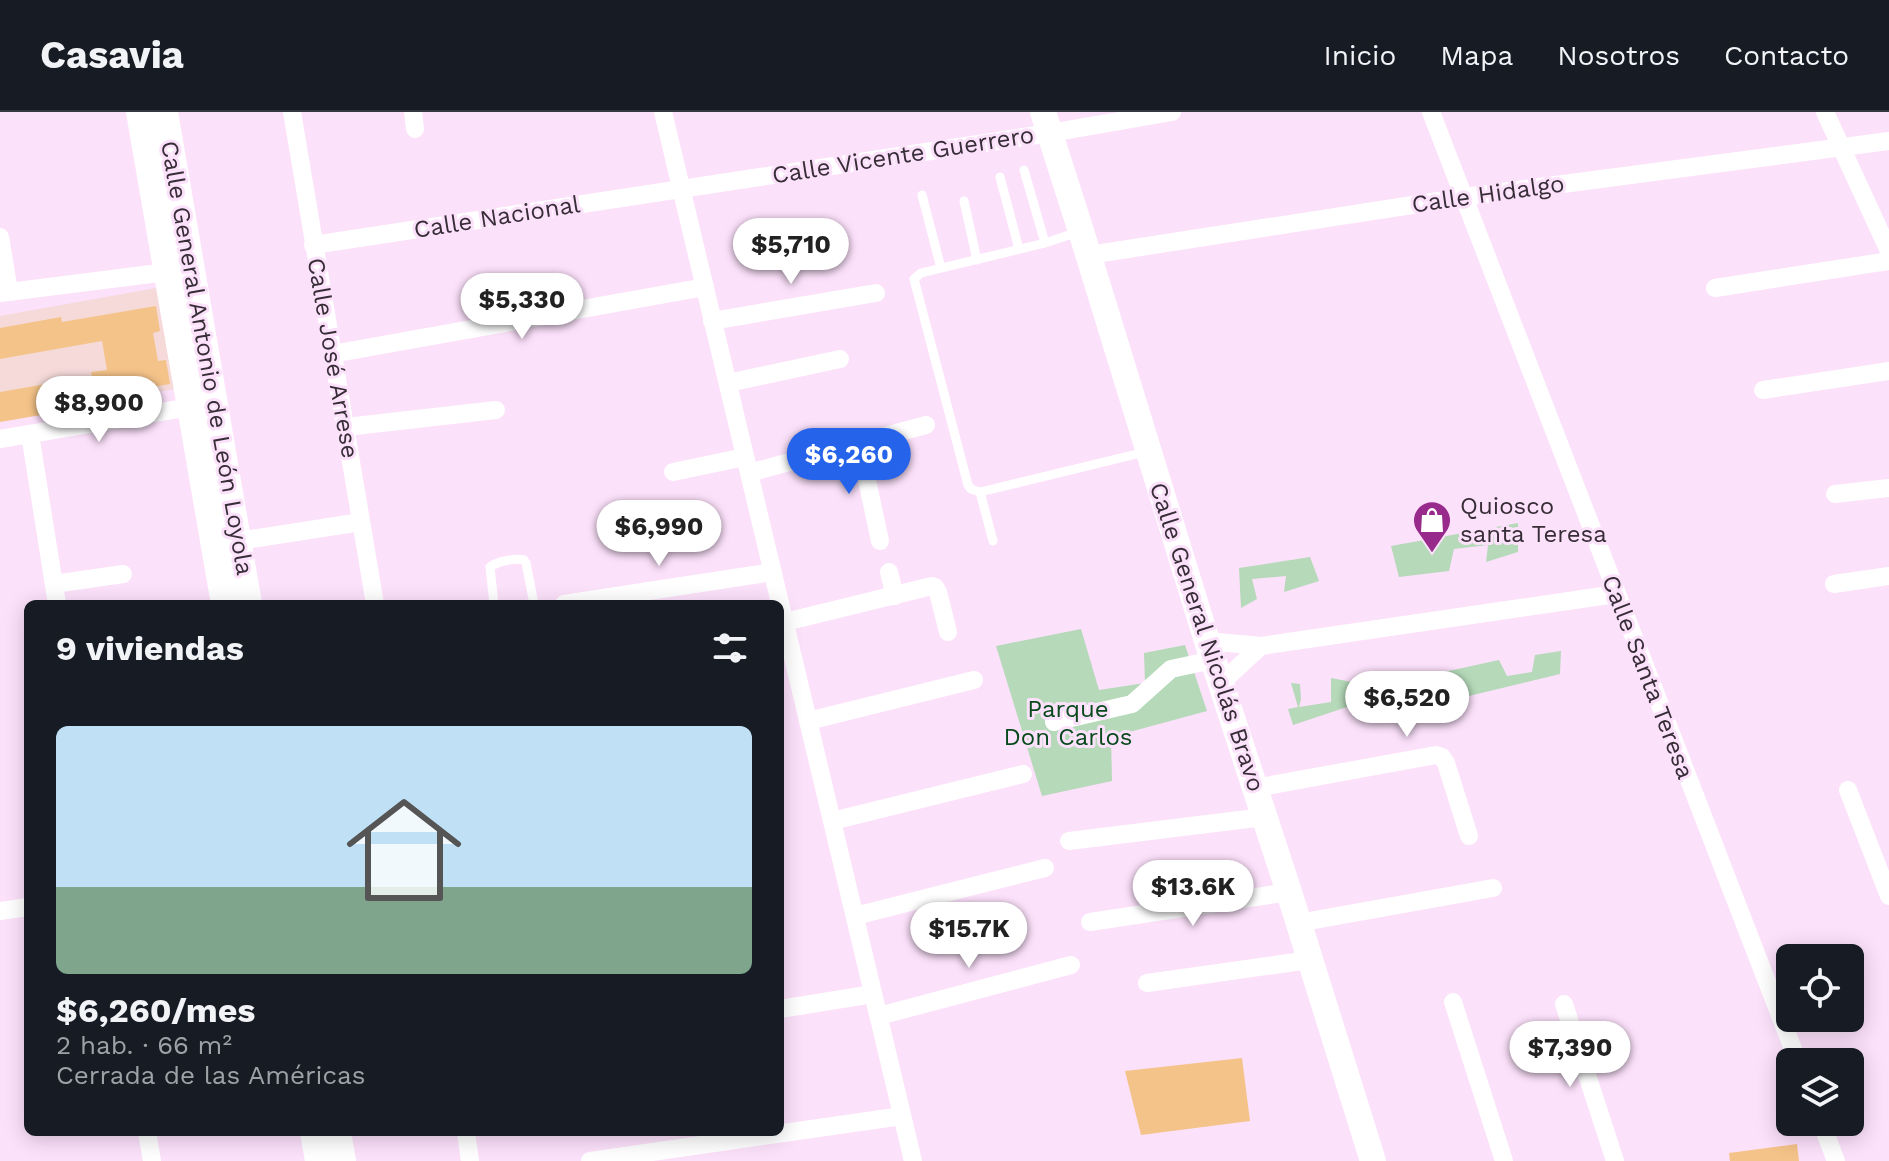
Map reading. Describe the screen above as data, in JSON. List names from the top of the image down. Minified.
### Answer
{"streets":{"street":["Calle Vicente Guerrero","Calle Hidalgo","Calle Nacional","Calle General Antonio de León Loyola","Calle José Arrese","Calle General Nicolás Bravo","Calle Santa Teresa"]},"crossings":[["Calle Vicente Guerrero","Calle Nacional"],["Calle Vicente Guerrero","Calle General Nicolás Bravo"],["Calle Hidalgo","Calle General Nicolás Bravo"],["Calle Hidalgo","Calle Santa Teresa"],["Calle Nacional","Calle José Arrese"]],"parks":["Parque Don Carlos"],"places":{"shop":["Quiosco santa Teresa"]},"page":{"header":"Casavia","nav":["Inicio","Mapa","Nosotros","Contacto"],"price":["$5,710","$5,330","$8,900","$6,260","$6,990","$6,520","$13.6K","$15.7K","$7,390"],"heading":"9 viviendas","list":[{"name":"$6,260/mes","note":"2 hab. · 66 m² · Cerrada de las Américas"}]}}
